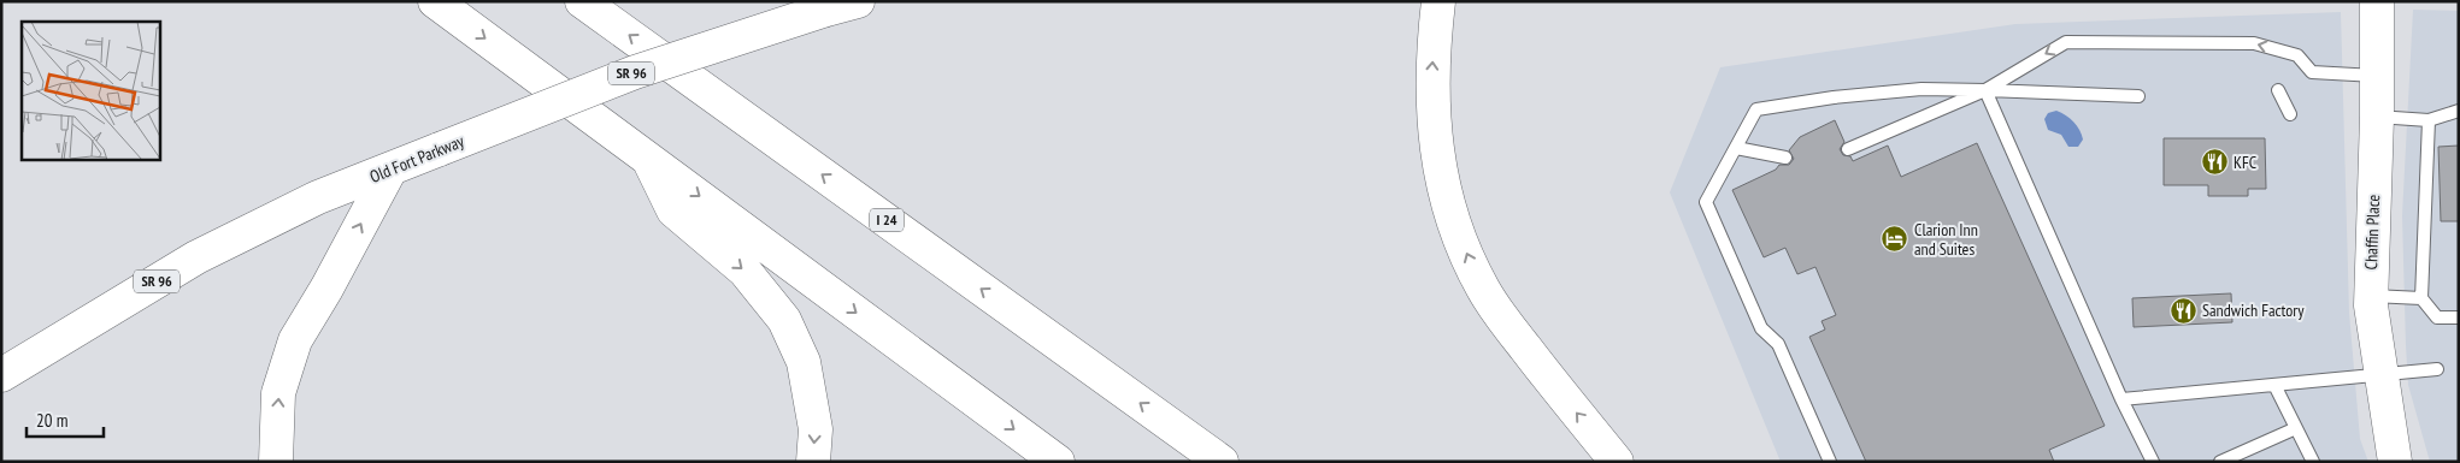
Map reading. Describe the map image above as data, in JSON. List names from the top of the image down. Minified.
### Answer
{"streets":{"main road":["SR 96","Old Fort Parkway","I 24","Chaffin Place"]},"places":{"restaurant":["KFC","Sandwich Factory"],"hotel":["Clarion Inn and Suites"]},"scale_bar":"20 m"}
